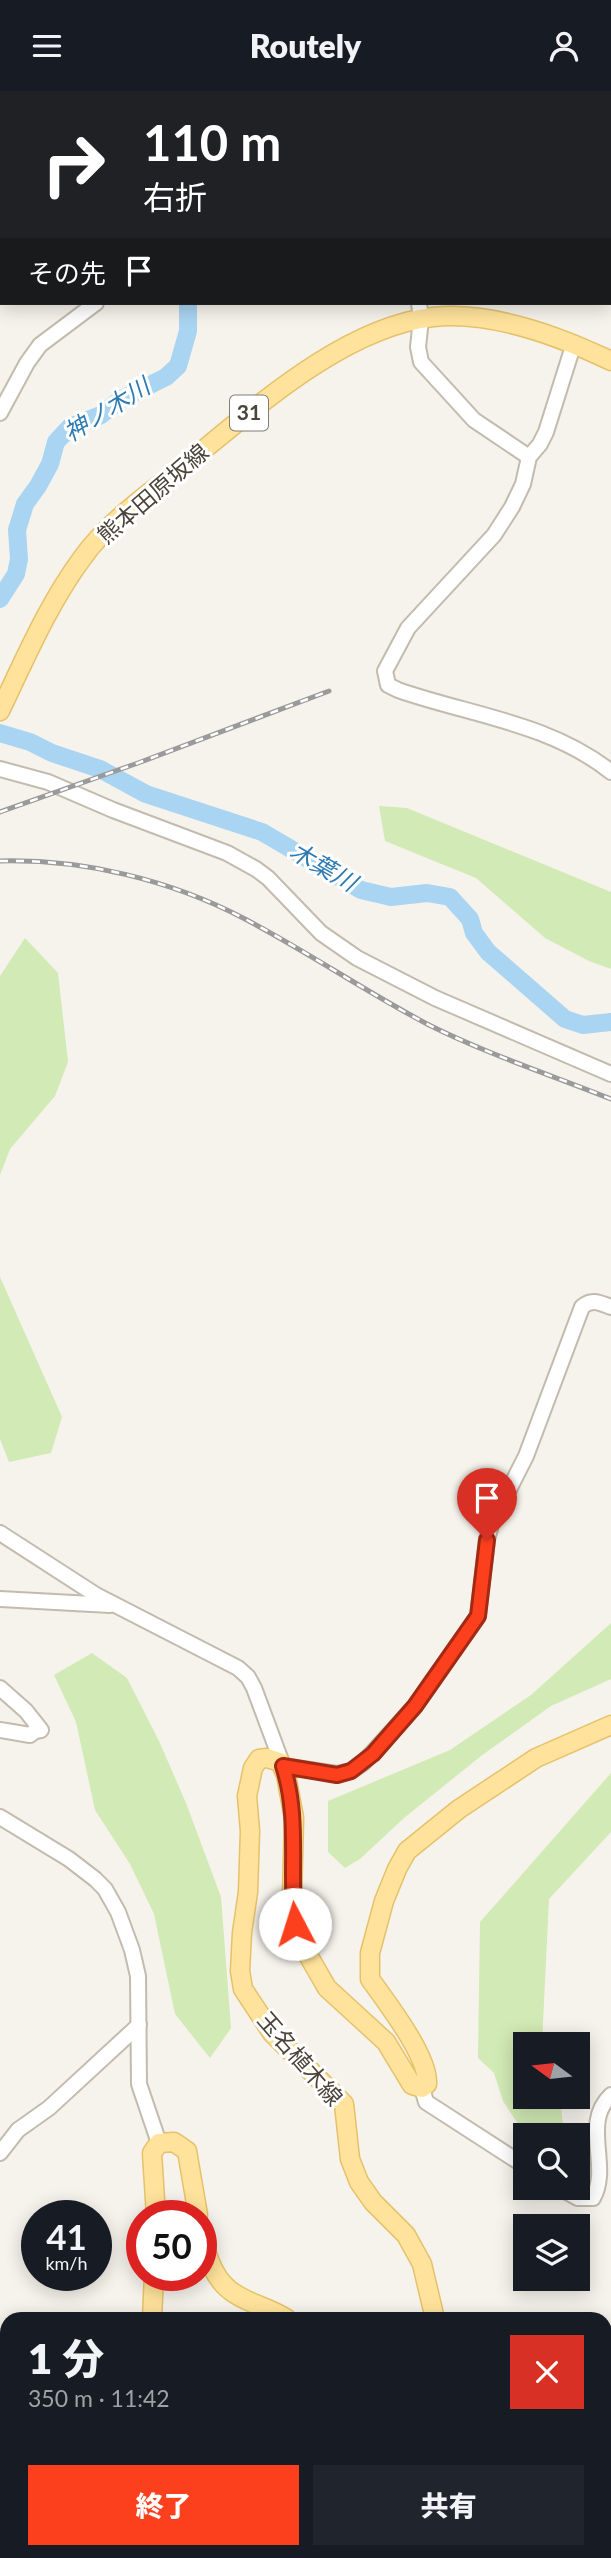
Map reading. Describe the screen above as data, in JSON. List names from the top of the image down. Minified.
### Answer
{"streets":{"main road":["31","熊本田原坂線","玉名植木線"]},"water":["神ノ木川","木葉川"],"north":"left","page":{"header":"Routely","turn":["110 m","右折"],"then":"その先","speed":"41 km/h","limit":"50","heading":["1 分","350 m · 11:42"],"buttons":["終了","共有"]}}
